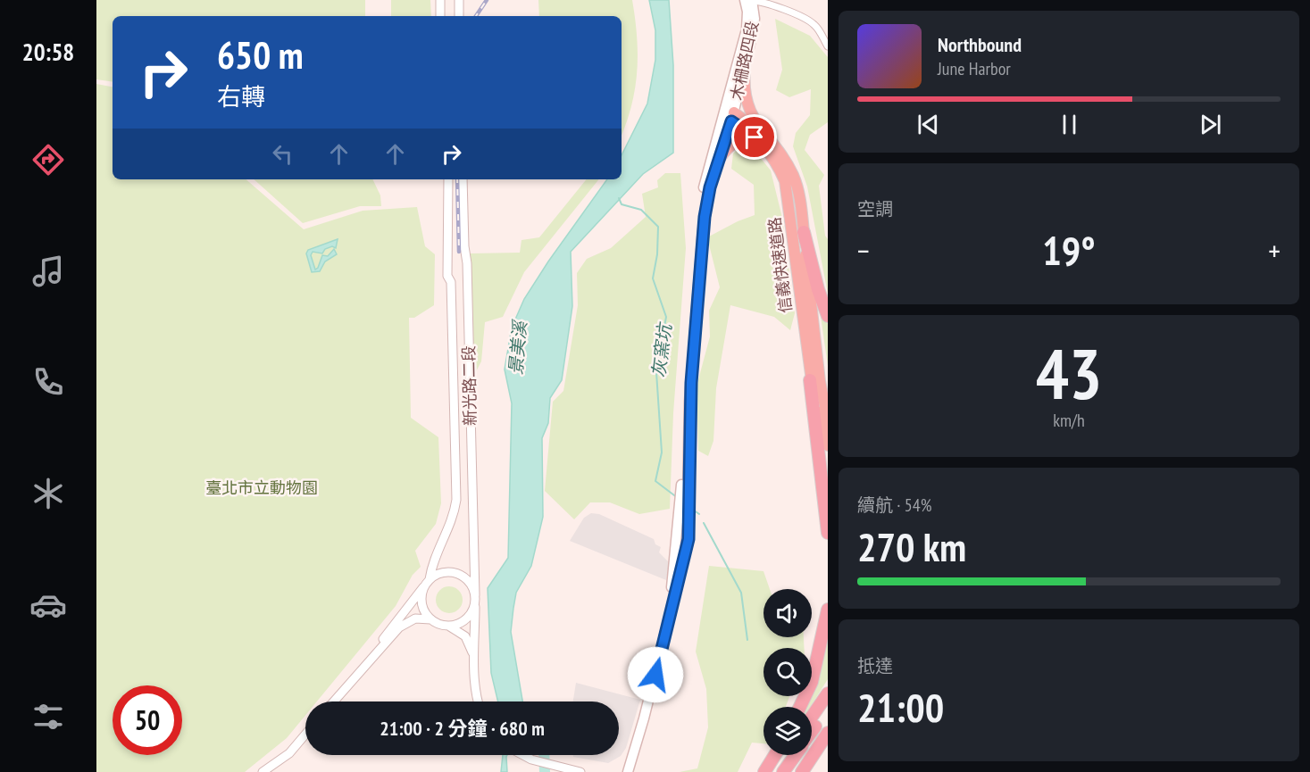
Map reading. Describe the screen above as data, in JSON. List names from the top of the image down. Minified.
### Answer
{"streets":{"highway":["信義快速道路"],"main road":["木柵路四段"],"street":["新光路二段"]},"water":["景美溪","灰窯坑"],"parks":["臺北市立動物園"],"page":{"tabs":"20:58","turn":["650 m","右轉"],"song":["Northbound","June Harbor"],"tile":["空調",["43","km/h"],["續航 · 54%","270 km"],["抵達","21:00"]],"heat":["−","19°","+"],"limit":"50","trip":"21:00 · 2 分鐘 · 680 m"}}
